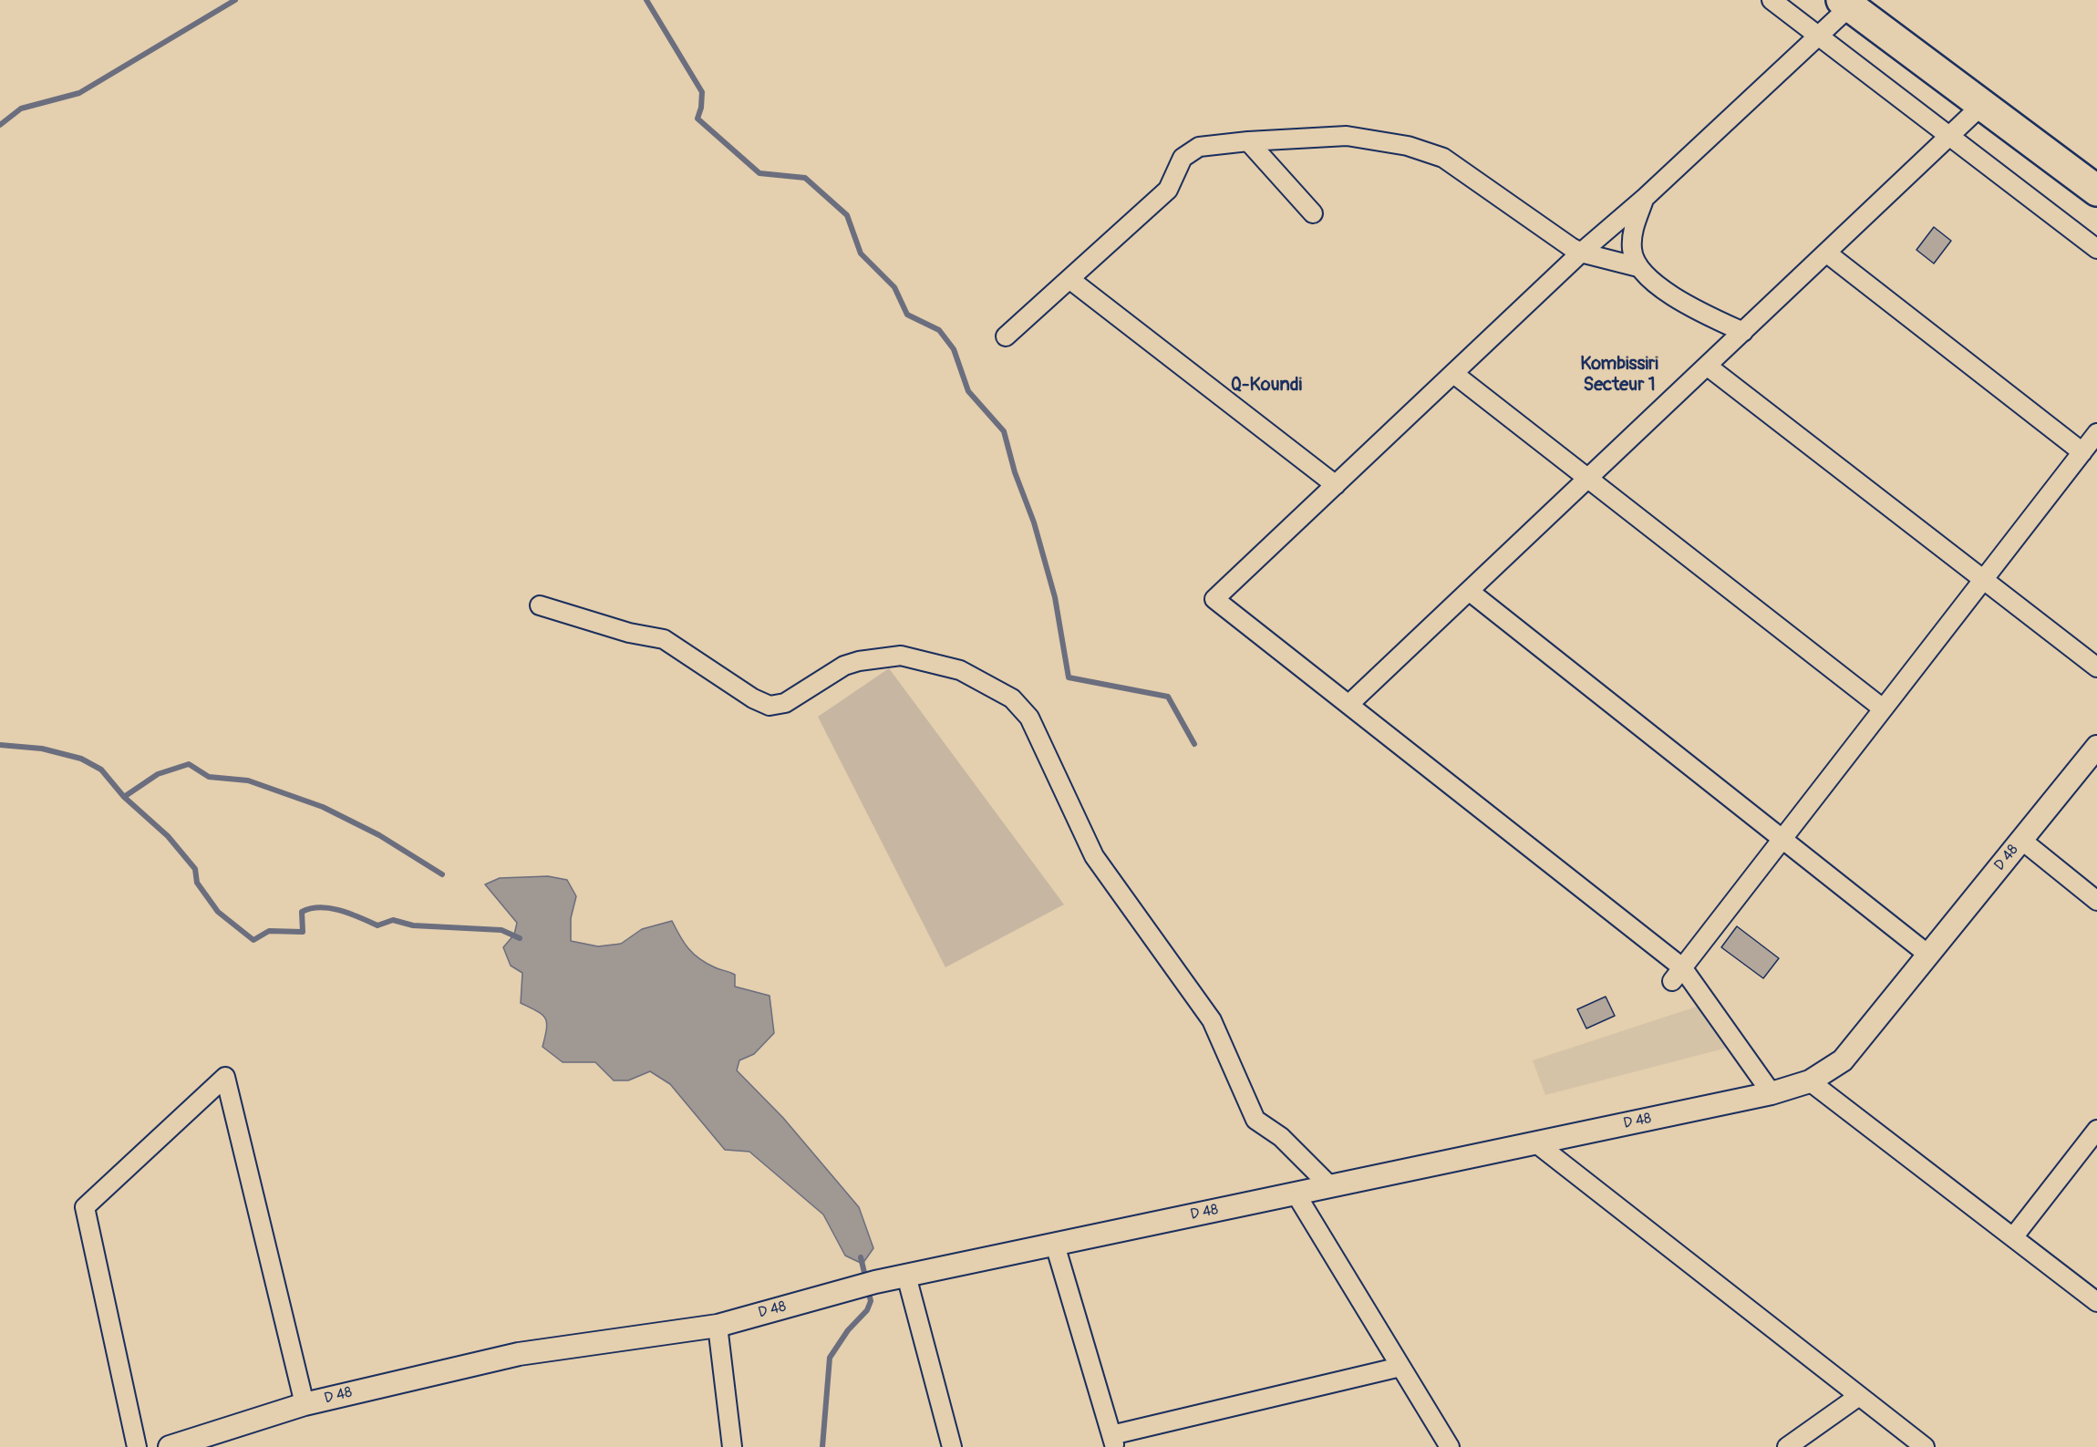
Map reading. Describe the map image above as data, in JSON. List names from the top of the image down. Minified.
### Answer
{"streets":{"street":["D 48"]},"districts":["Kombissiri Secteur 1","Q-Koundi"]}
